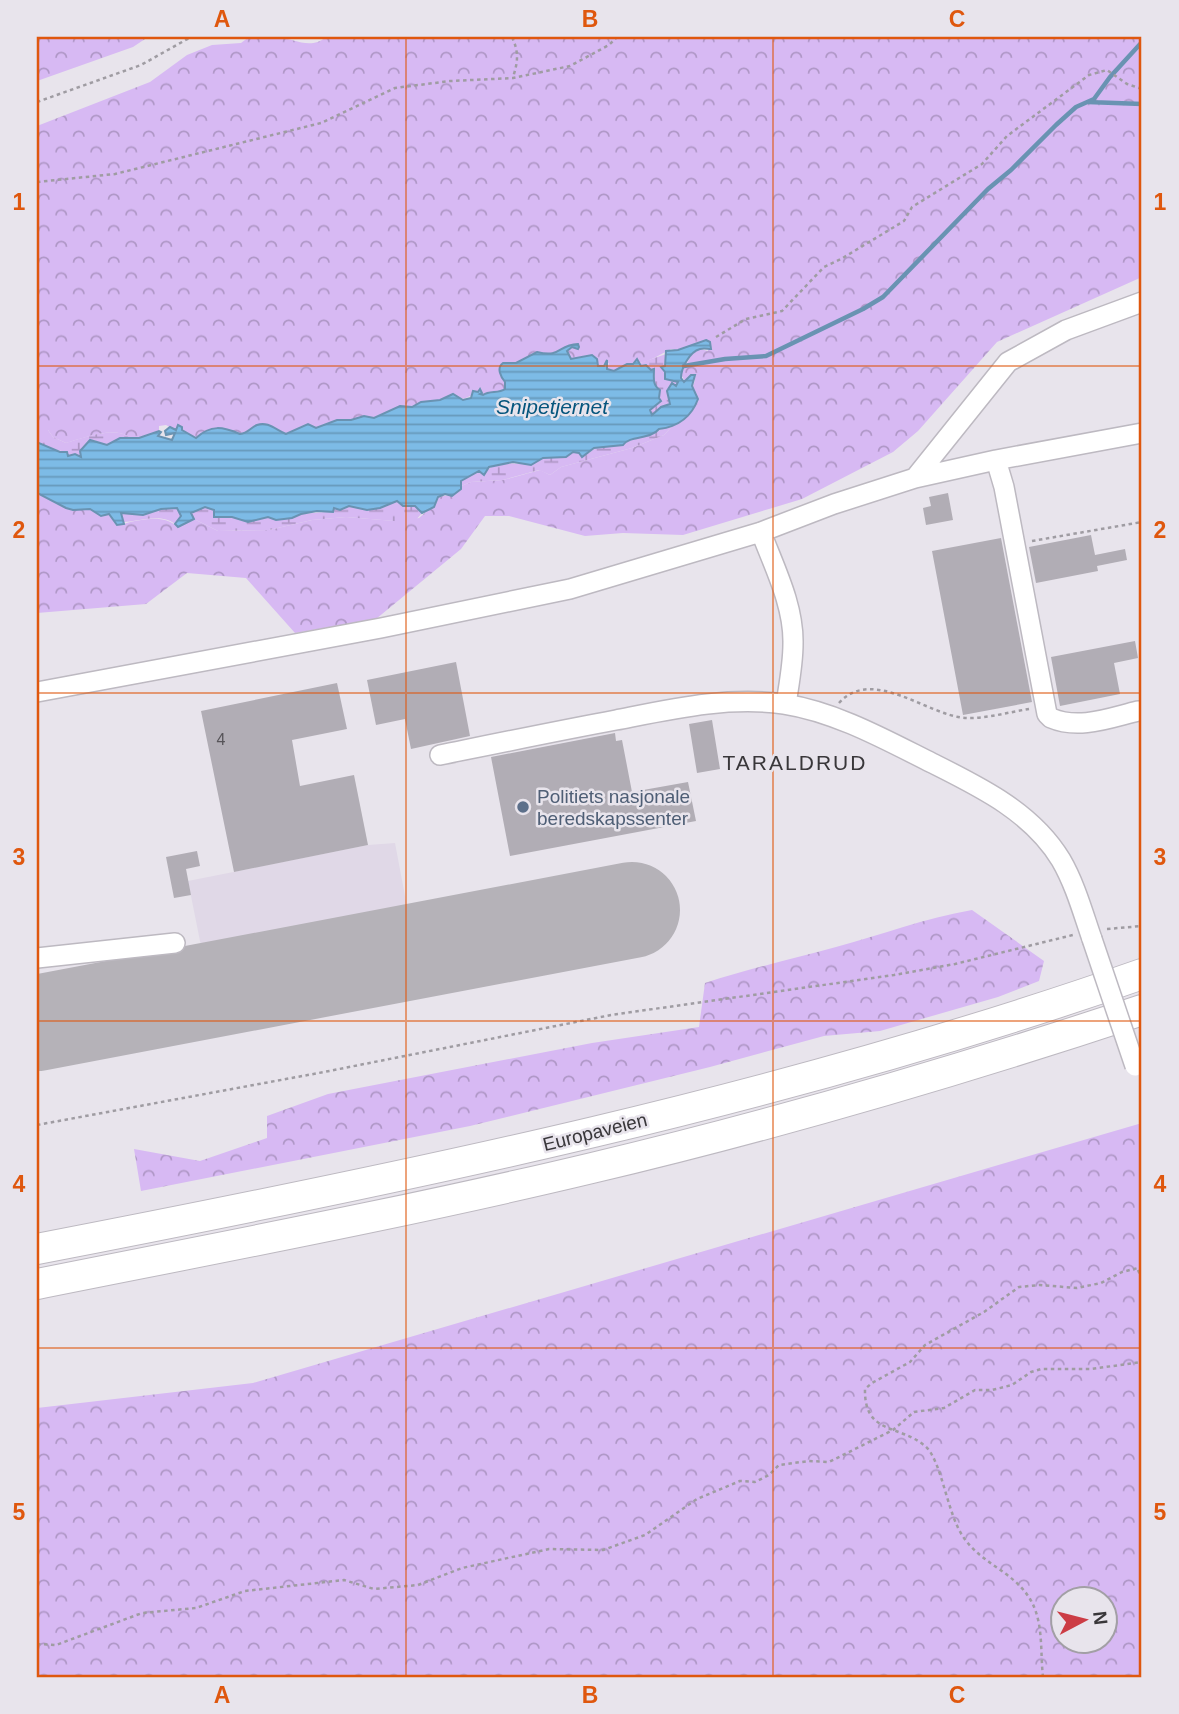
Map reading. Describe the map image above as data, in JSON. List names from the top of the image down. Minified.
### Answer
{"streets":{"highway":["Europaveien"]},"districts":["TARALDRUD"],"water":["Snipetjernet"],"places":["Politiets nasjonale beredskapssenter"],"house_numbers":["4"],"north":"right","grid":{"columns":["A","B","C"],"rows":["1","2","3","4","5"]}}
